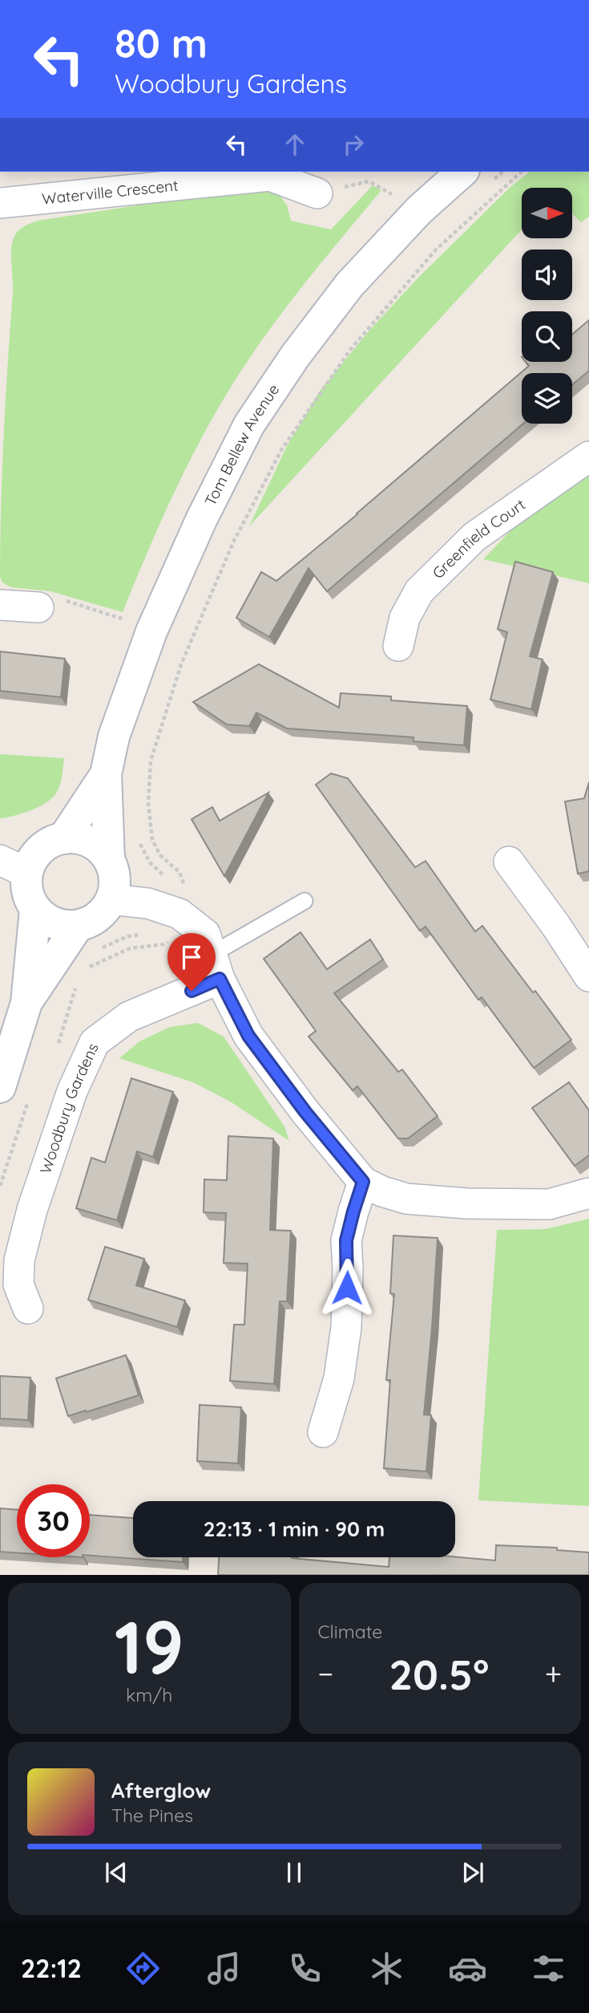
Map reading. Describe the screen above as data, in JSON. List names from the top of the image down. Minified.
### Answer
{"streets":{"street":["Waterville Crescent","Tom Bellew Avenue","Greenfield Court","Woodbury Gardens"]},"north":"right","page":{"turn":["80 m","Woodbury Gardens"],"limit":"30","trip":"22:13 · 1 min · 90 m","tile":[["19","km/h"],"Climate"],"heat":["−","20.5°","+"],"song":["Afterglow","The Pines"],"tabs":"22:12"}}
